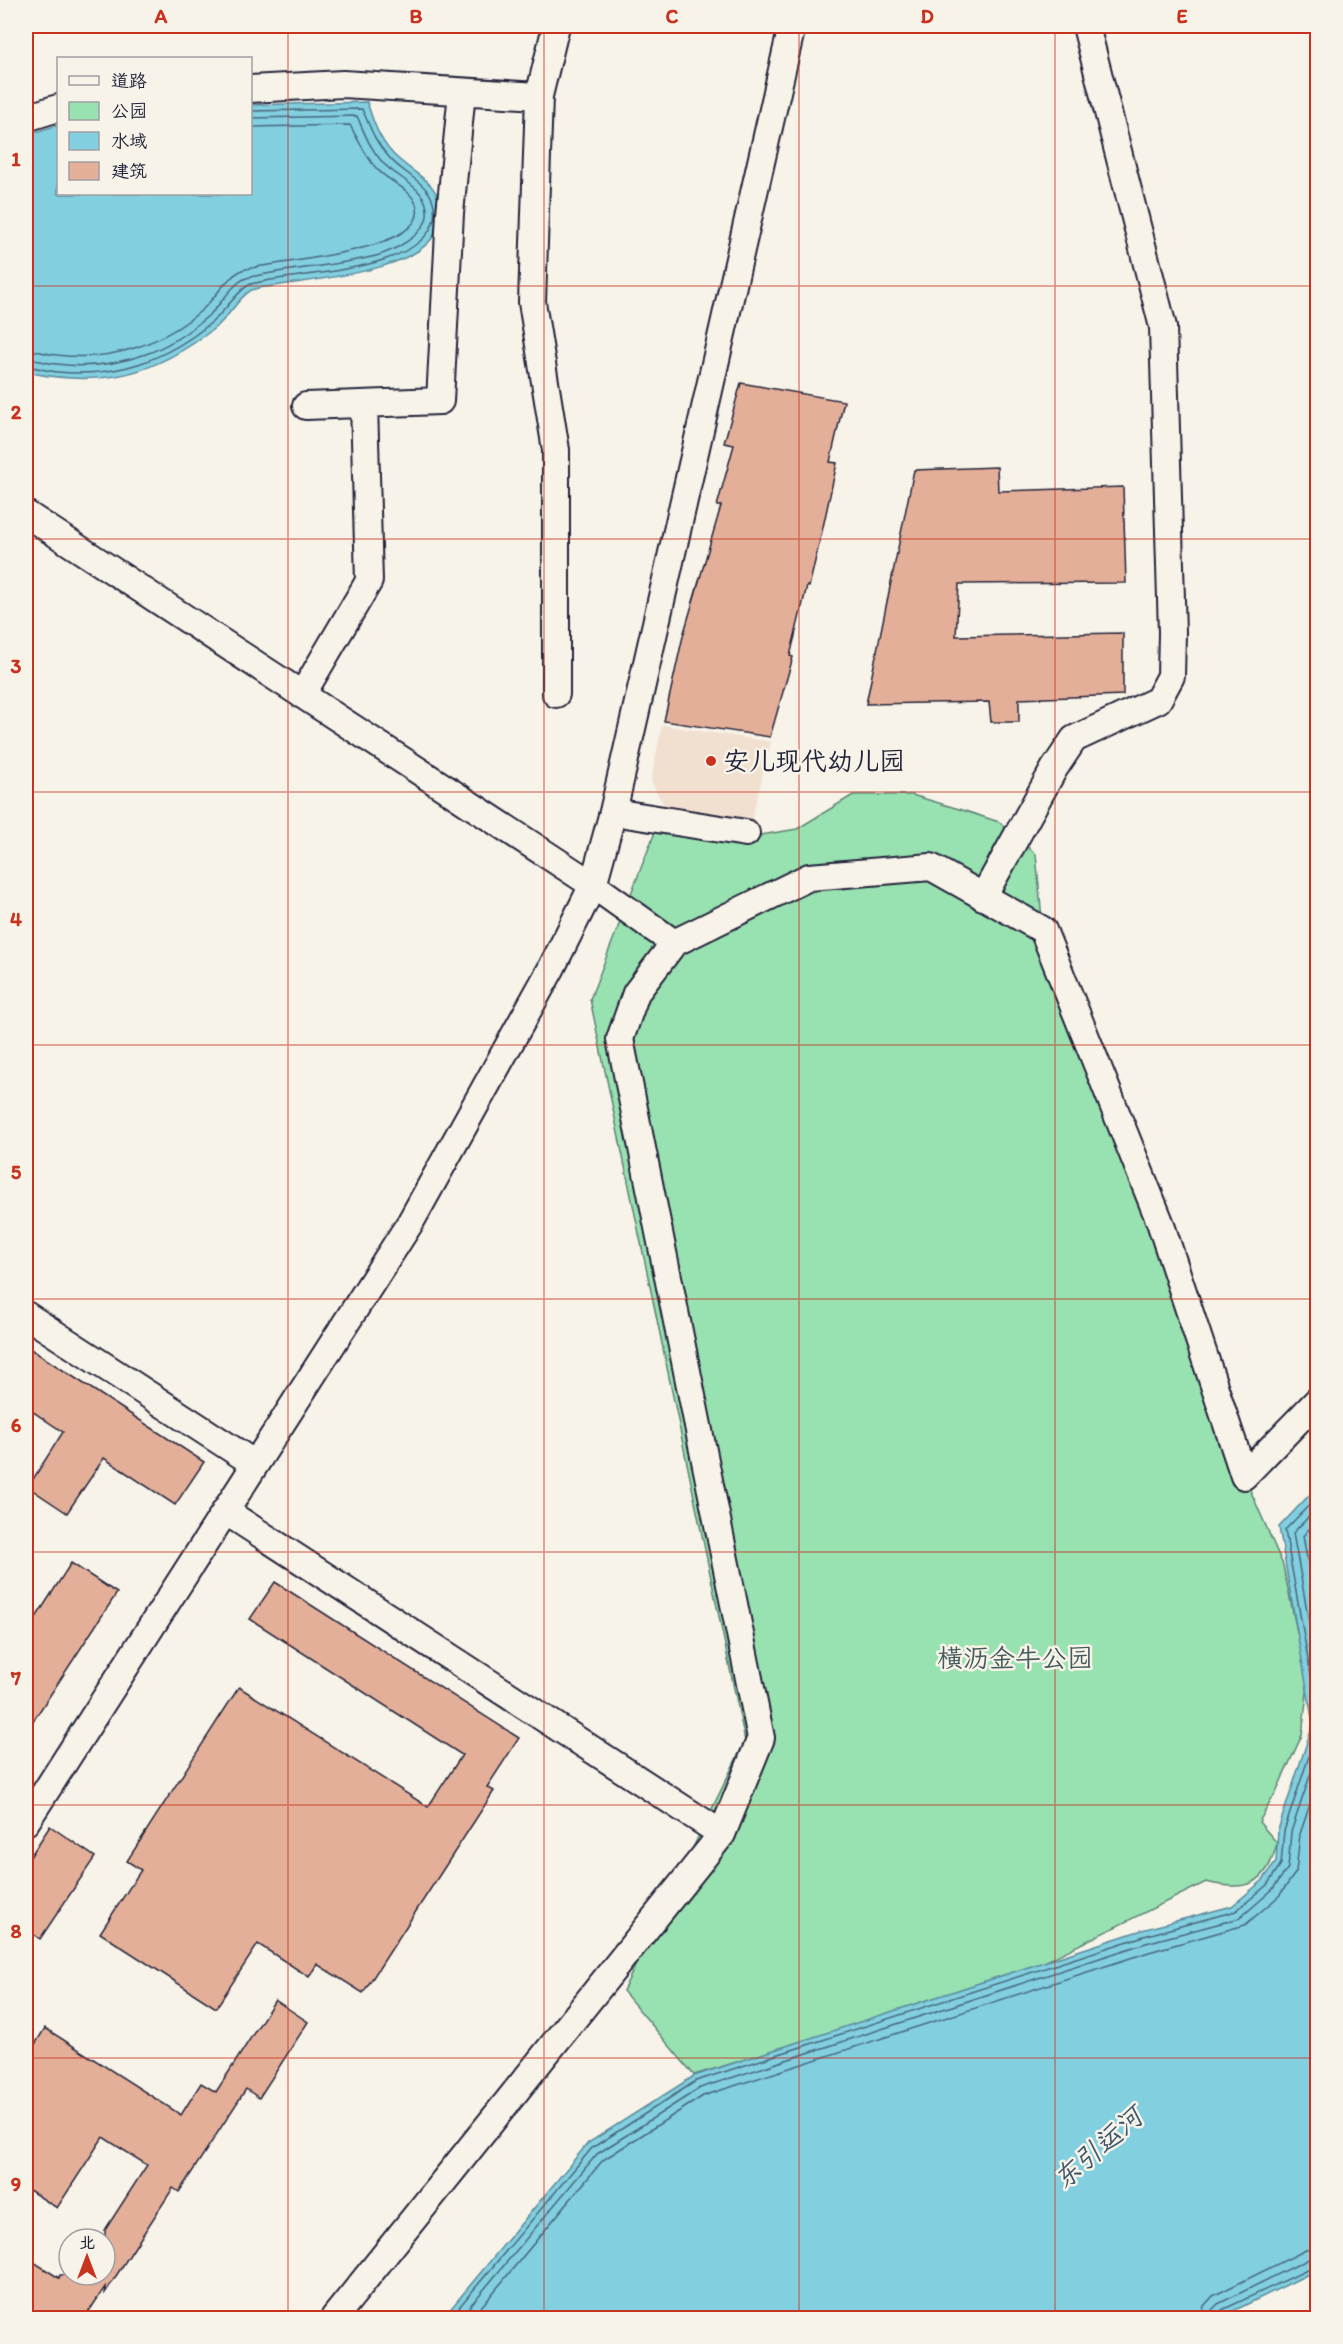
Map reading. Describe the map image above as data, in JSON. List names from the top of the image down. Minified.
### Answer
{"water":["东引运河"],"parks":["横沥金牛公园"],"places":["安儿现代幼儿园"],"legend":["道路","公园","水域","建筑"],"north":"top","grid":{"columns":["A","B","C","D","E"],"rows":["1","2","3","4","5","6","7","8","9"]}}
